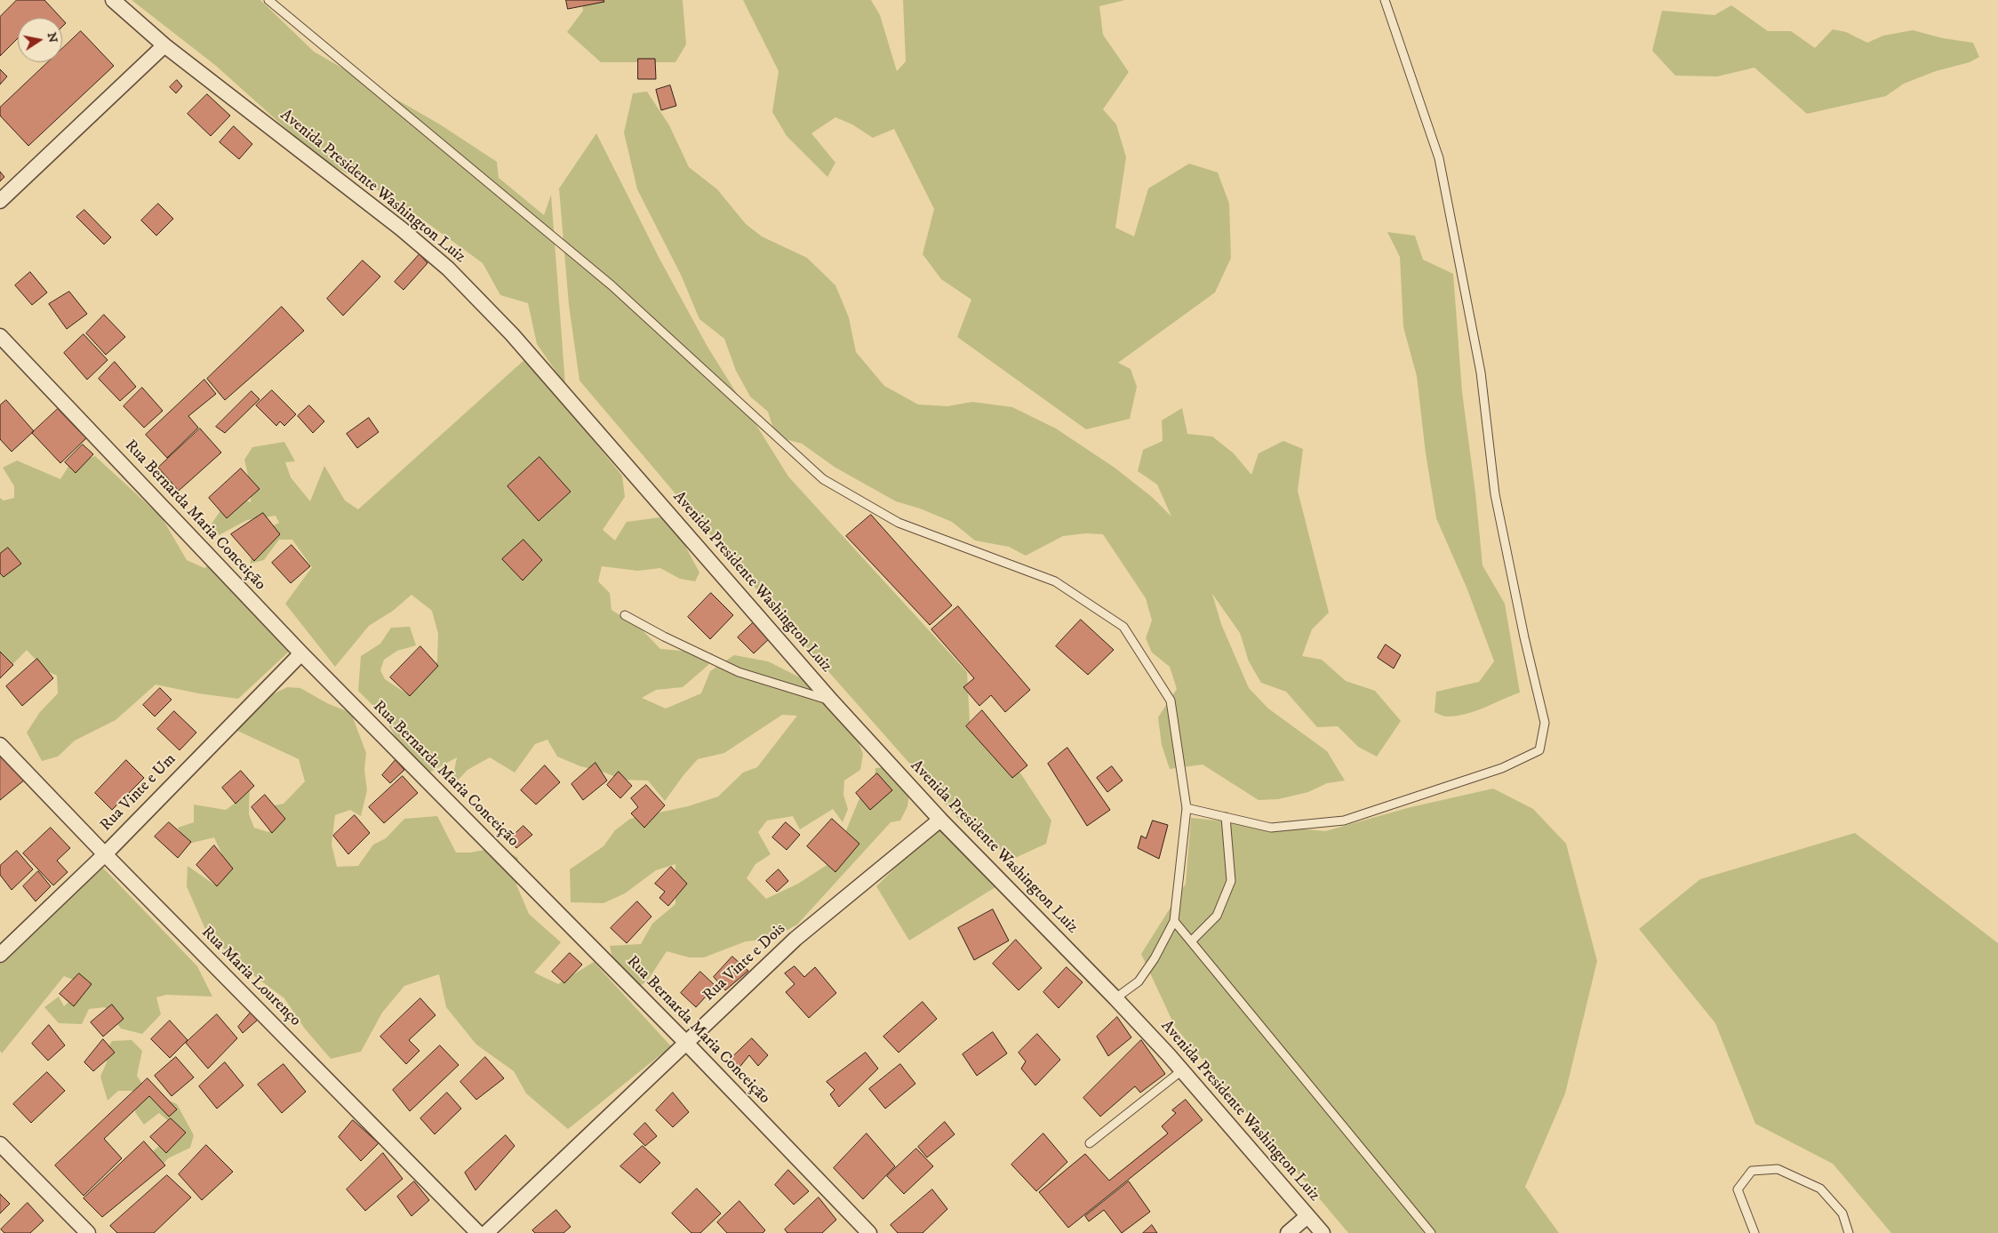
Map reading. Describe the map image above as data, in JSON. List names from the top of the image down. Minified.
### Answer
{"streets":{"street":["Avenida Presidente Washington Luiz","Rua Bernarda Maria Conceição","Rua Vinte e Um","Rua Vinte e Dois","Rua Maria Lourenço"]},"crossings":[["Avenida Presidente Washington Luiz","Rua Vinte e Dois"],["Rua Bernarda Maria Conceição","Rua Vinte e Um"],["Rua Bernarda Maria Conceição","Rua Vinte e Dois"],["Rua Vinte e Um","Rua Maria Lourenço"]],"north":"right"}
